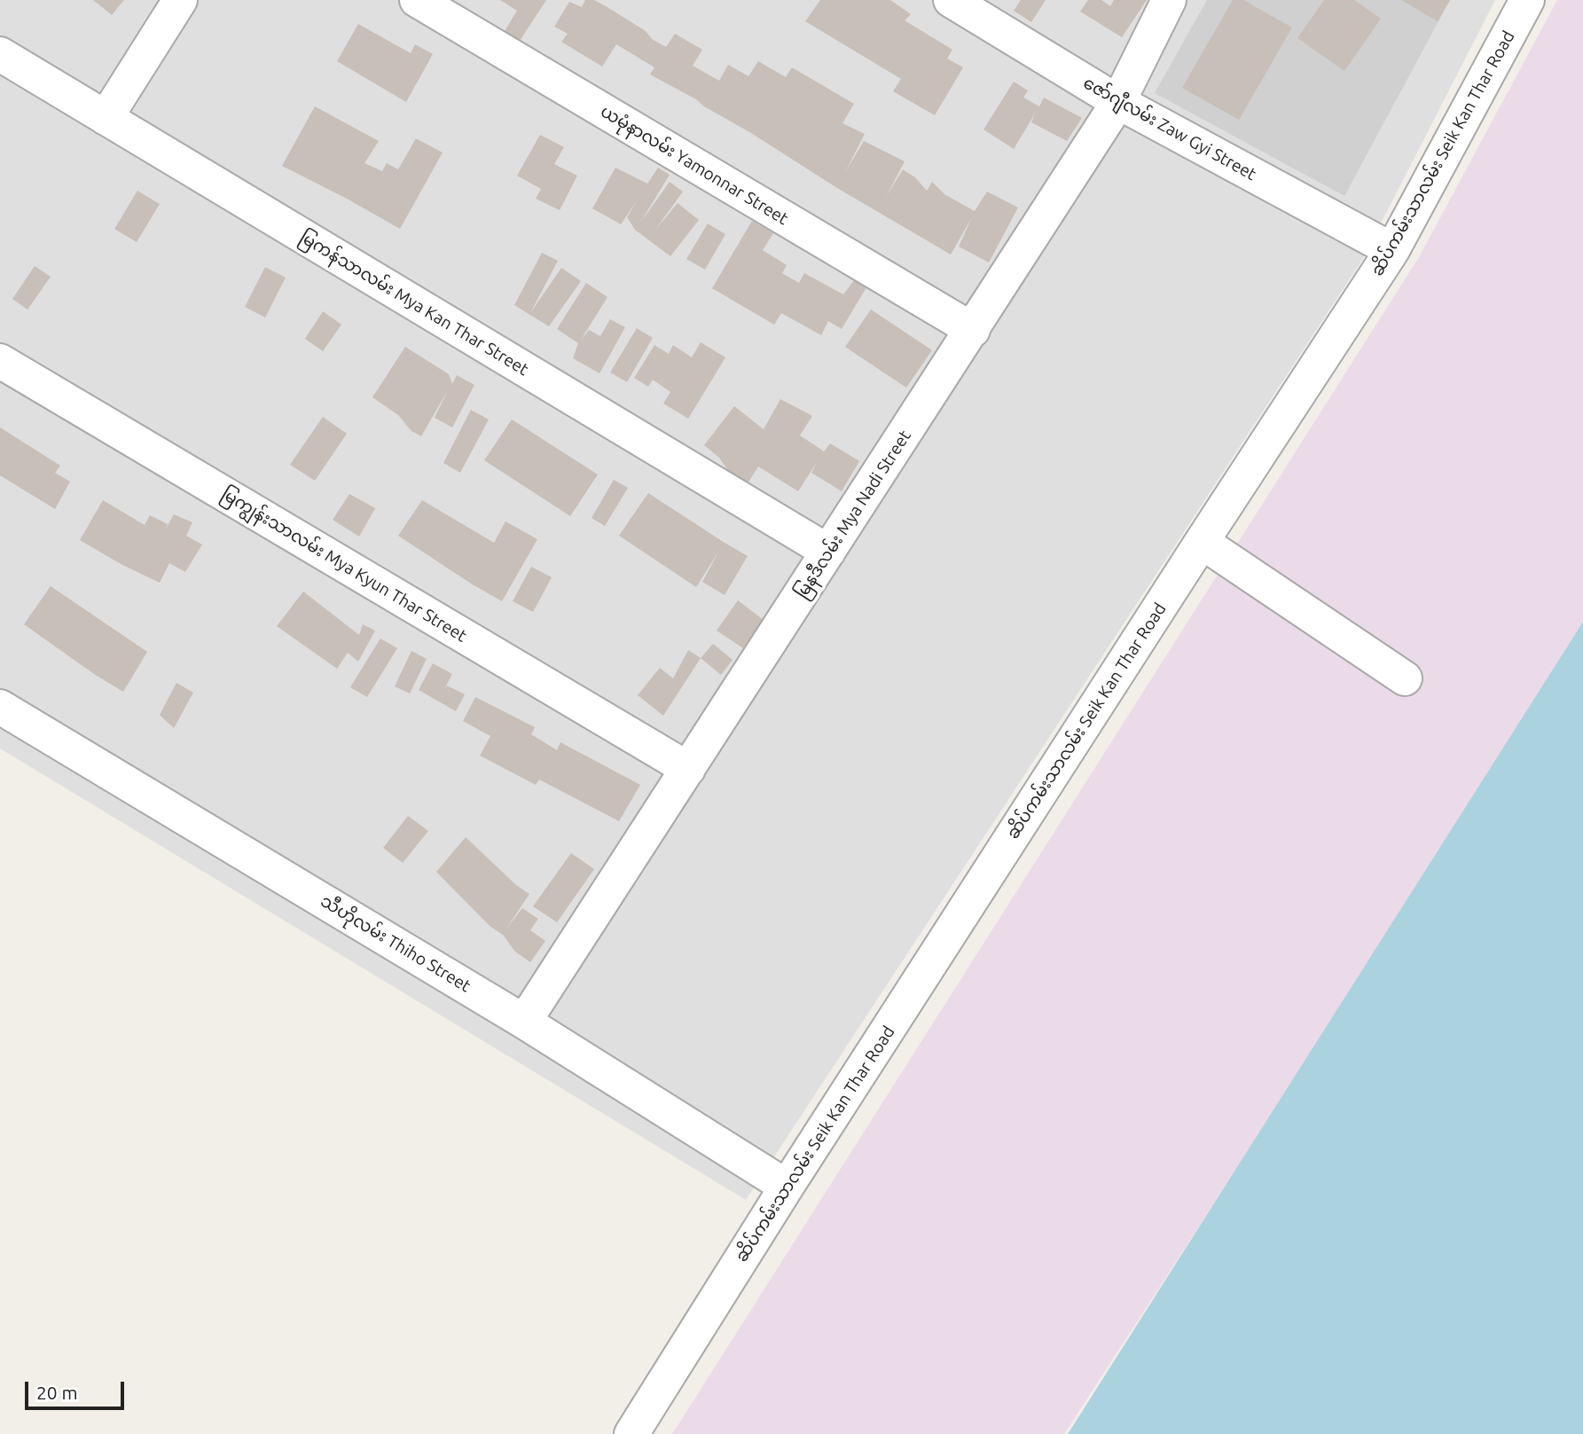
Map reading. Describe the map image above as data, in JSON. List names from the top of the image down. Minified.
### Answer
{"streets":{"street":["ဇော်ဂျီလမ်း Zaw Gyi Street","ဆိပ်ကမ်းသာလမ်း Seik Kan Thar Road","ယမုံနာလမ်း Yamonnar Street","မြကန်သာလမ်း Mya Kan Thar Street","မြနဒီလမ်း Mya Nadi Street","မြကျွန်းသာလမ်း Mya Kyun Thar Street","သီဟိုလမ်း Thiho Street"]},"crossings":[["ဇော်ဂျီလမ်း Zaw Gyi Street","ဆိပ်ကမ်းသာလမ်း Seik Kan Thar Road"],["ဇော်ဂျီလမ်း Zaw Gyi Street","မြနဒီလမ်း Mya Nadi Street"],["ဆိပ်ကမ်းသာလမ်း Seik Kan Thar Road","သီဟိုလမ်း Thiho Street"],["ယမုံနာလမ်း Yamonnar Street","မြနဒီလမ်း Mya Nadi Street"],["မြကန်သာလမ်း Mya Kan Thar Street","မြနဒီလမ်း Mya Nadi Street"],["မြနဒီလမ်း Mya Nadi Street","မြကျွန်းသာလမ်း Mya Kyun Thar Street"],["မြနဒီလမ်း Mya Nadi Street","သီဟိုလမ်း Thiho Street"]],"scale_bar":"20 m"}
